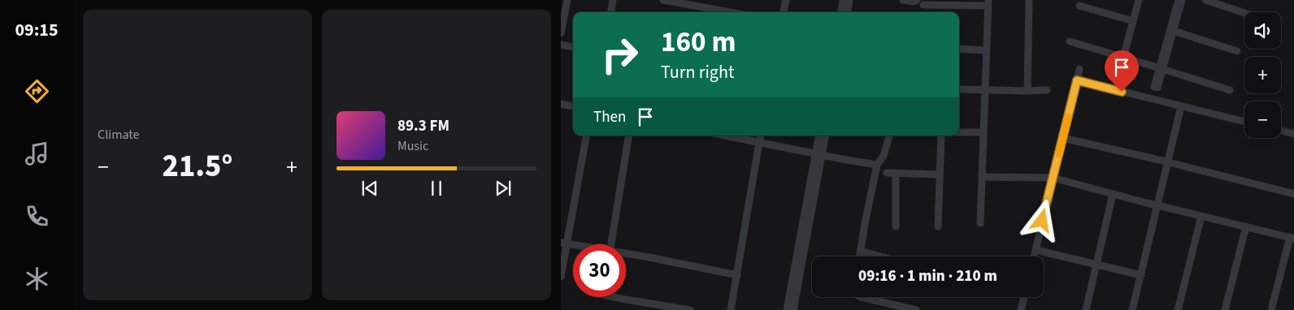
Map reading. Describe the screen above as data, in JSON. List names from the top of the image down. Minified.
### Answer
{"page":{"tabs":"09:15","tile":"Climate","map_buttons":["+","−"],"turn":["160 m","Turn right"],"then":"Then","song":["89.3 FM","Music"],"heat":["−","21.5°","+"],"limit":"30","trip":"09:16 · 1 min · 210 m"}}
